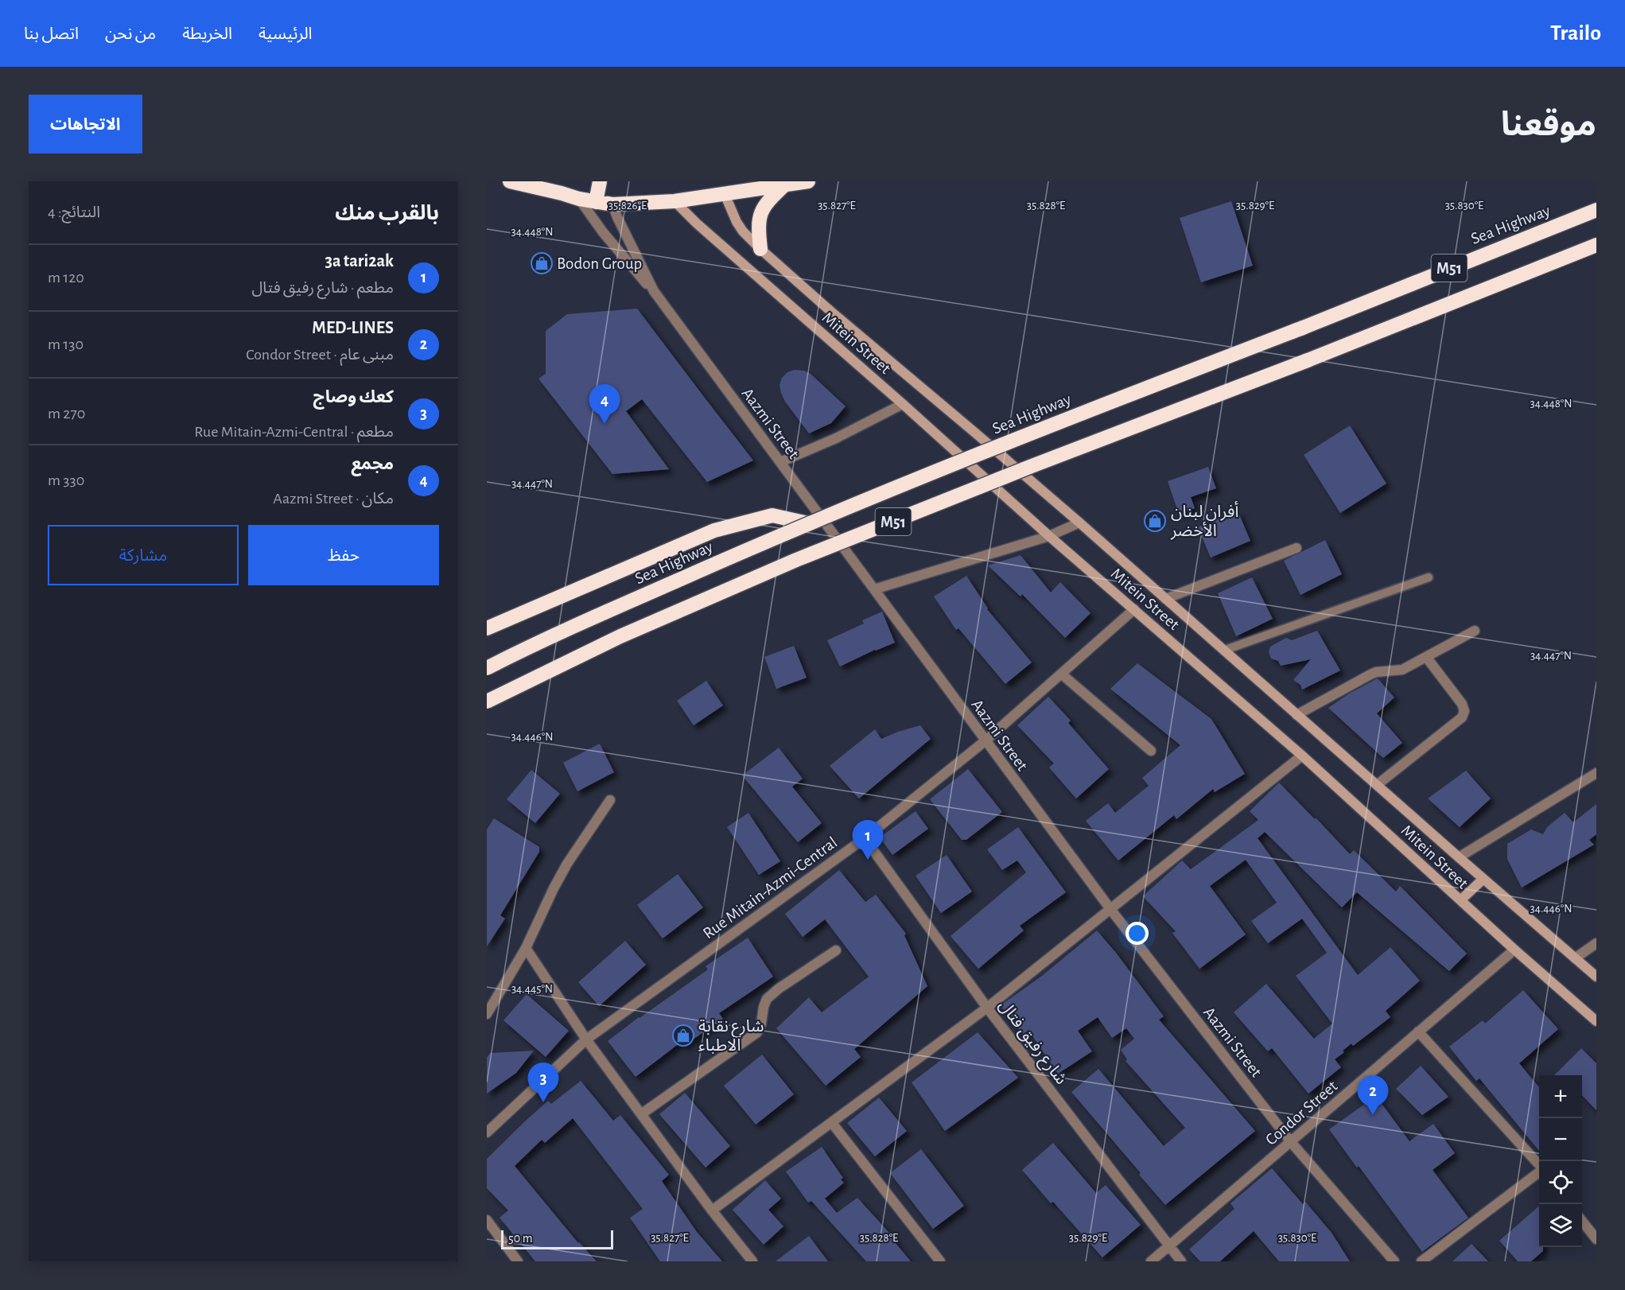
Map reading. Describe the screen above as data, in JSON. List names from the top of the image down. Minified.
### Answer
{"streets":{"highway":["Sea Highway","M51"],"street":["Mitein Street","Aazmi Street","Rue Mitain-Azmi-Central","شارع رفيق فتال","Condor Street"]},"crossings":[["Mitein Street","Rue Mitain-Azmi-Central"],["Mitein Street","Condor Street"],["Aazmi Street","Rue Mitain-Azmi-Central"],["Aazmi Street","Condor Street"],["Rue Mitain-Azmi-Central","شارع رفيق فتال"],["شارع رفيق فتال","Condor Street"]],"places":{"shop":["Bodon Group","أفران لبنان الأخضر","شارع نقابة الاطباء"]},"scale_bar":"50 m","page":{"header":"Trailo","nav":["الرئيسية","الخريطة","من نحن","اتصل بنا"],"title":"موقعنا","buttons":["الاتجاهات",["حفظ","مشاركة"]],"heading":["بالقرب منك","النتائج: 4"],"list":[{"mark":"1","name":"3a tari2ak","note":"مطعم · شارع رفيق فتال","value":"120 m"},{"mark":"2","name":"MED-LINES","note":"مبنى عام · Condor Street","value":"130 m"},{"mark":"3","name":"كعك وصاج","note":"مطعم · Rue Mitain-Azmi-Central","value":"270 m"},{"mark":"4","name":"مجمع","note":"مكان · Aazmi Street","value":"330 m"}],"pins":["4","1","3","2"],"map_buttons":["+","−"],"scale":"50 m"},"coordinates":["35.826°E","35.827°E","35.828°E","35.829°E","35.830°E","34.448°N","34.447°N","34.446°N","34.445°N"]}
